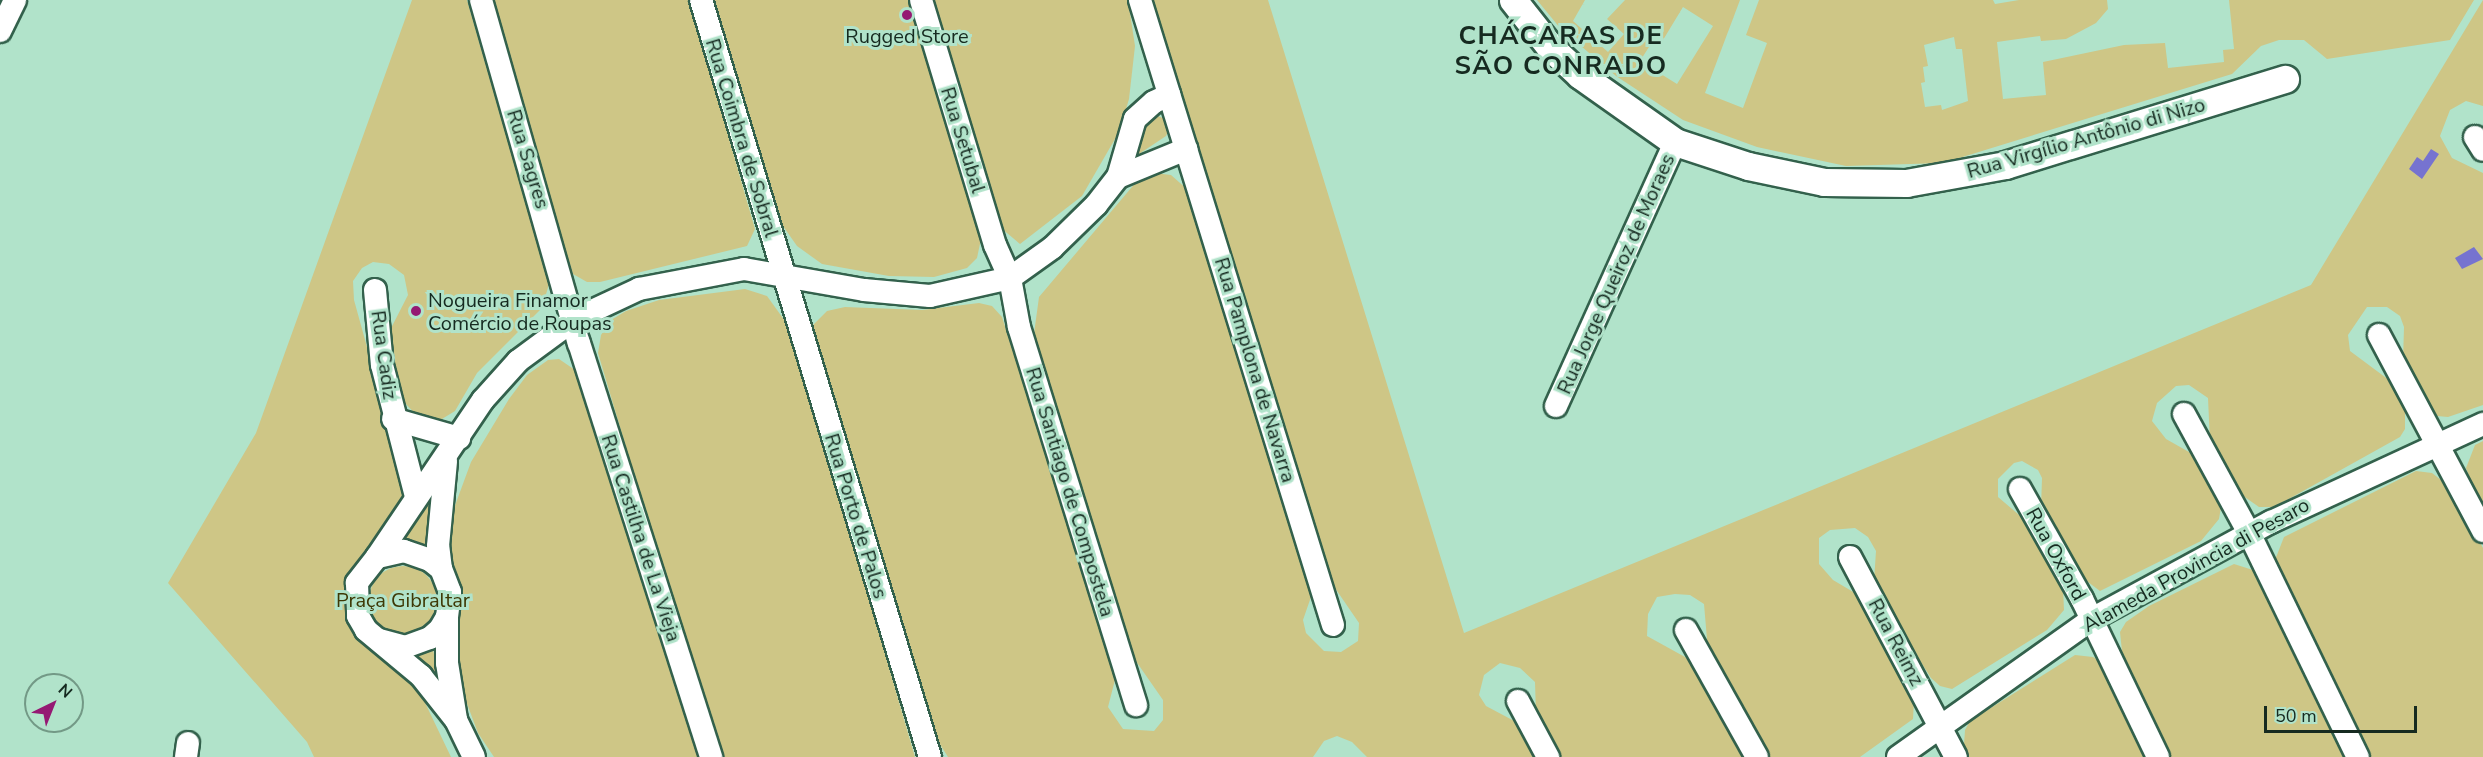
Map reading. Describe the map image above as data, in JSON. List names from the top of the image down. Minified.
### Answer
{"streets":{"street":["Rua Coimbra de Sobral","Rua Virgílio Antônio di Nizo","Rua Setubal","Rua Sagres","Rua Jorge Queiroz de Moraes","Rua Cadiz","Rua Pamplona de Navarra","Rua Santiago de Compostela","Rua Porto de Palos","Rua Castilha de La Vieja","Rua Oxford","Alameda Provincia di Pesaro","Rua Reimz"]},"crossings":[["Rua Coimbra de Sobral","Rua Porto de Palos"],["Rua Virgílio Antônio di Nizo","Rua Jorge Queiroz de Moraes"],["Rua Setubal","Rua Santiago de Compostela"],["Rua Sagres","Rua Castilha de La Vieja"],["Rua Oxford","Alameda Provincia di Pesaro"],["Alameda Provincia di Pesaro","Rua Reimz"]],"districts":["CHÁCARAS DE SÃO CONRADO"],"parks":["Praça Gibraltar"],"places":["Rugged Store","Nogueira Finamor Comércio de Roupas"],"scale_bar":"50 m","north":"top right"}
